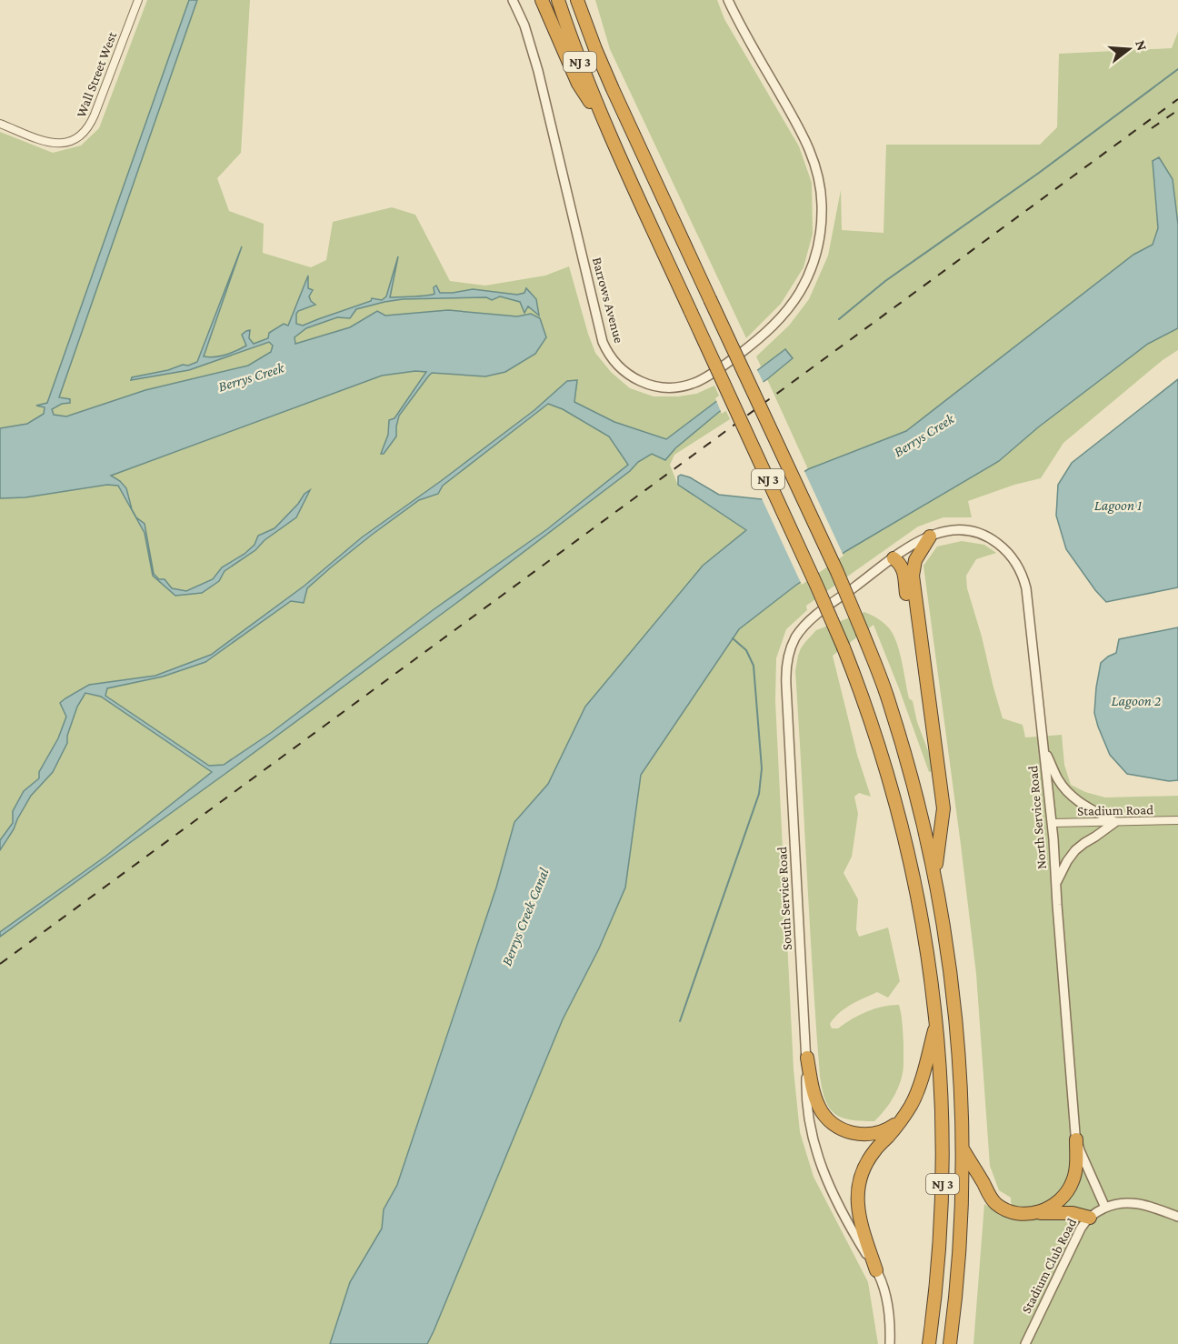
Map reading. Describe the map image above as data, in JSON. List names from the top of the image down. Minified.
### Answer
{"streets":{"highway":["NJ 3"],"street":["Wall Street West","Barrows Avenue","Stadium Road","North Service Road","South Service Road","Stadium Club Road"]},"crossings":[["Stadium Road","North Service Road"],["North Service Road","South Service Road"],["North Service Road","Stadium Club Road"]],"water":["Berrys Creek","Lagoon 1","Lagoon 2","Berrys Creek Canal"],"north":"right"}
